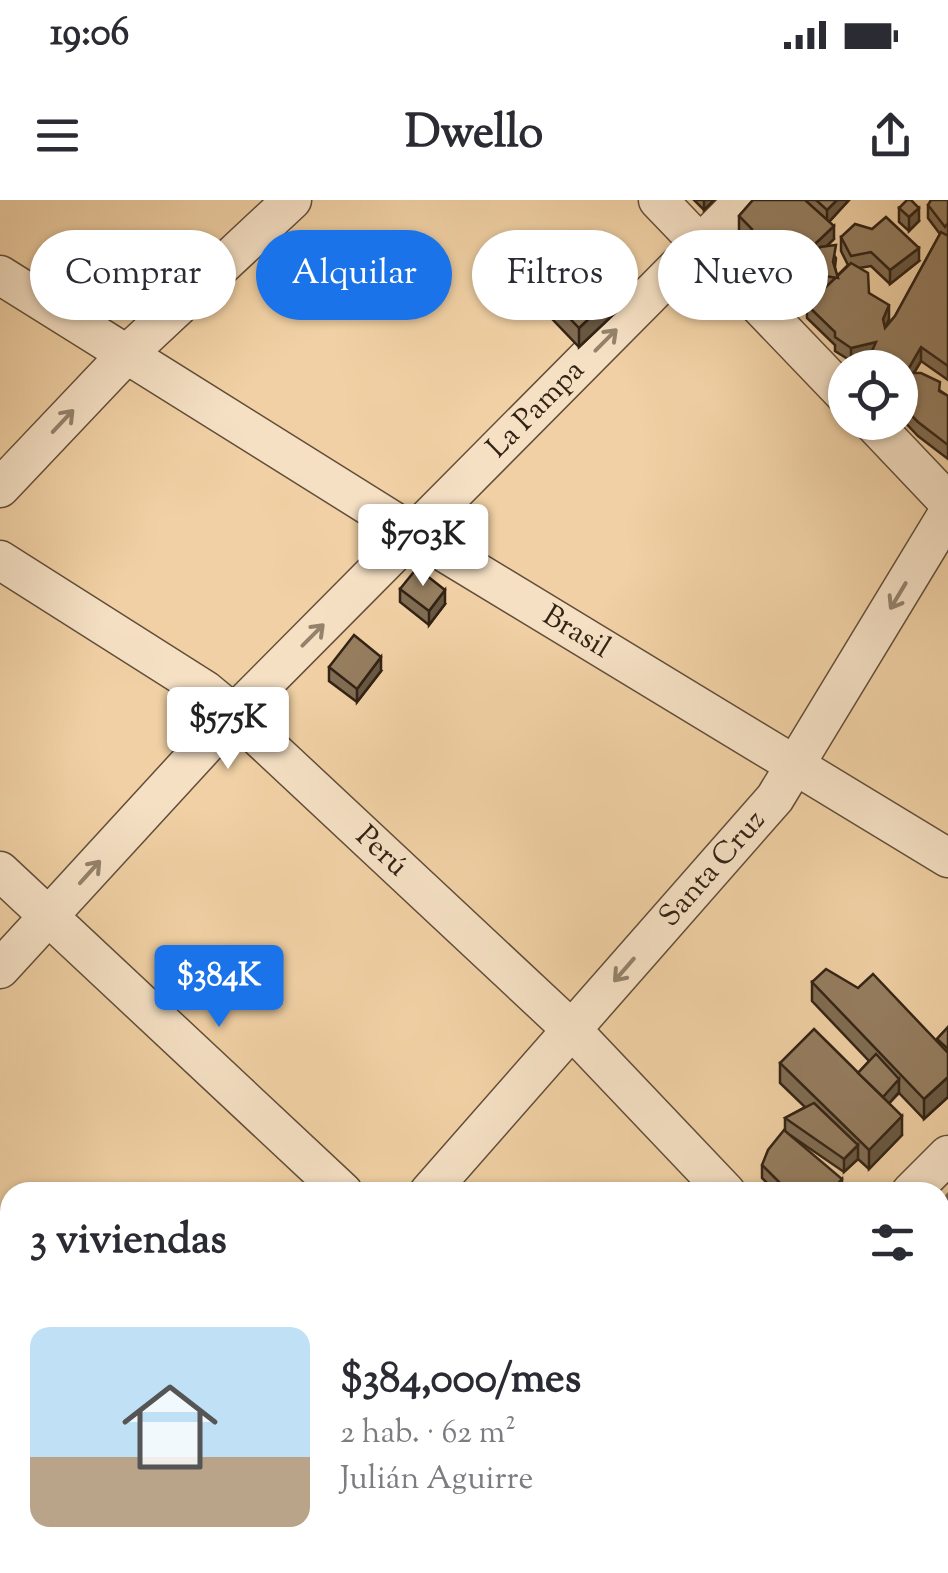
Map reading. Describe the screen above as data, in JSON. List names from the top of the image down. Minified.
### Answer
{"streets":{"street":["La Pampa","Brasil","Perú","Santa Cruz"]},"crossings":[["La Pampa","Brasil"],["La Pampa","Perú"],["Brasil","Santa Cruz"],["Perú","Santa Cruz"]],"one_way":["Santa Cruz"],"page":{"status":"19:06","header":"Dwello","chip":["Comprar","Alquilar","Filtros","Nuevo"],"price":["$703K","$575K","$384K"],"heading":"3 viviendas","list":[{"name":"$384,000/mes","note":"2 hab. · 62 m² · Julián Aguirre"}]}}
